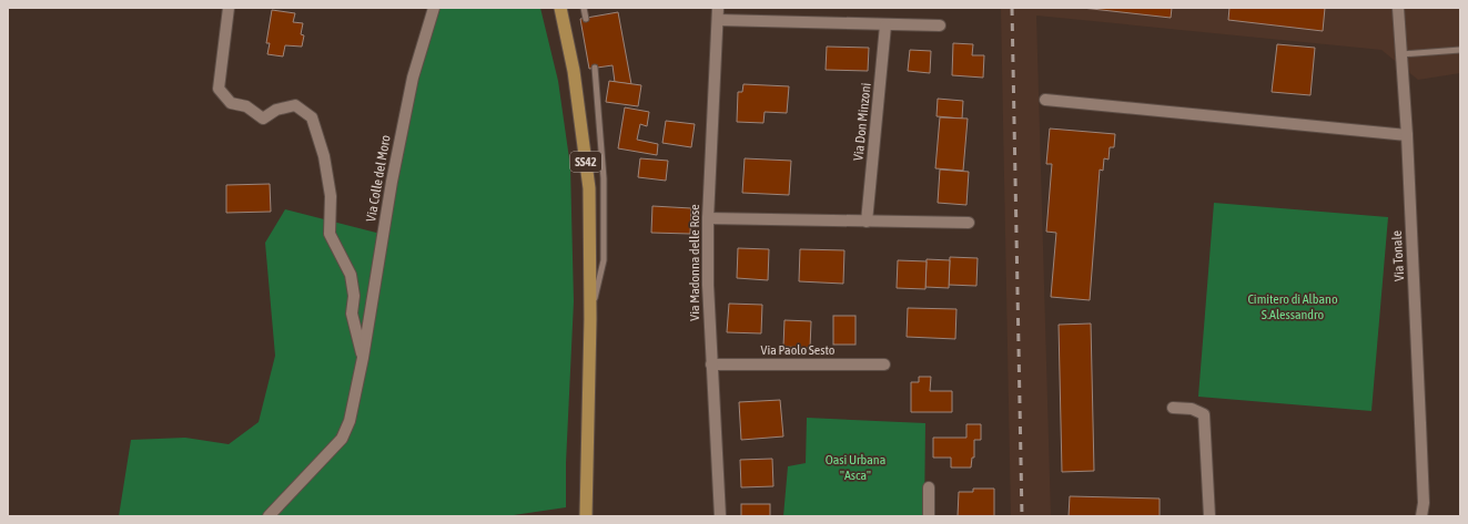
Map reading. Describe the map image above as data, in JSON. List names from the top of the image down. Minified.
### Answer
{"streets":{"highway":["SS42"],"street":["Via Don Minzoni","Via Colle del Moro","Via Tonale","Via Madonna delle Rose","Via Paolo Sesto"]},"crossings":[["Via Madonna delle Rose","Via Paolo Sesto"]],"parks":["Cimitero di Albano S.Alessandro","Oasi Urbana \"Asca\""]}
